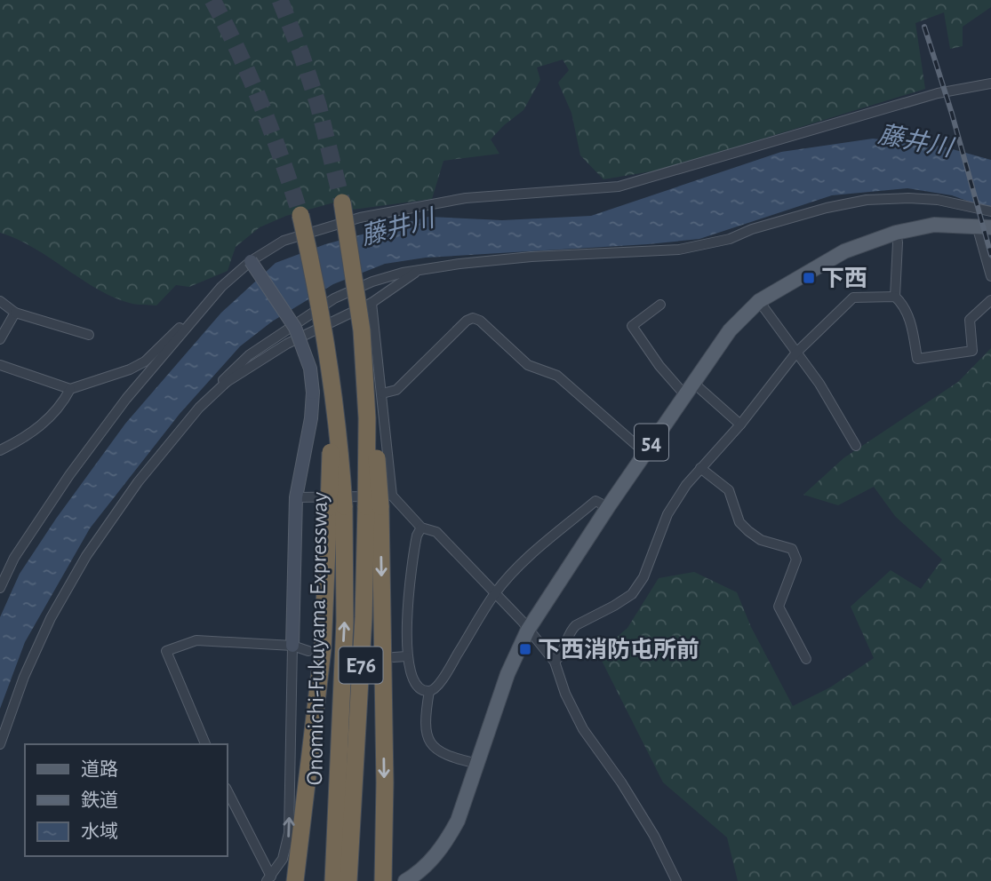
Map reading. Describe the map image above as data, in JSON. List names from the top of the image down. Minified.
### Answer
{"streets":{"highway":["Onomichi-Fukuyama Expressway","E76"],"main road":["54"]},"water":["藤井川"],"places":{"transit":["下西","下西消防屯所前"]},"legend":["道路","鉄道","水域"]}
